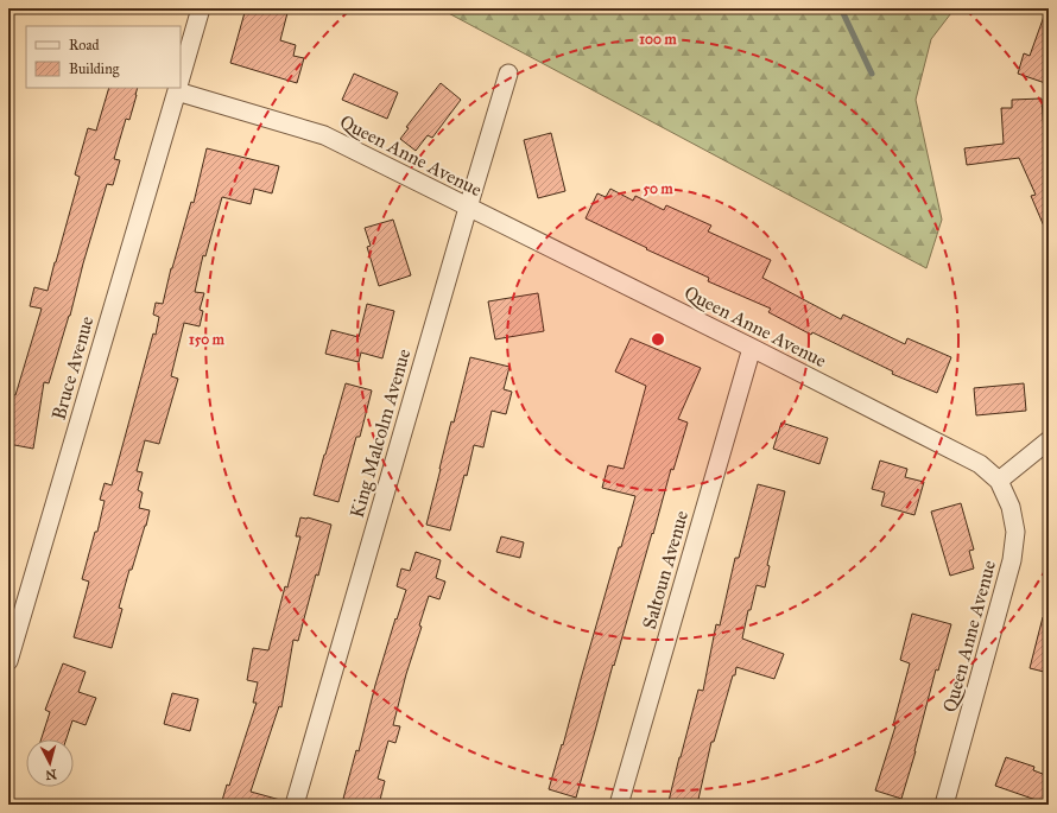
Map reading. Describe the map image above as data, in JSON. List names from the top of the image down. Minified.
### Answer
{"streets":{"street":["Queen Anne Avenue","Bruce Avenue","King Malcolm Avenue","Saltoun Avenue"]},"crossings":[["Queen Anne Avenue","King Malcolm Avenue"],["Queen Anne Avenue","Saltoun Avenue"]],"legend":["Road","Building"],"north":"bottom","rings":["100 m","50 m","150 m"]}
